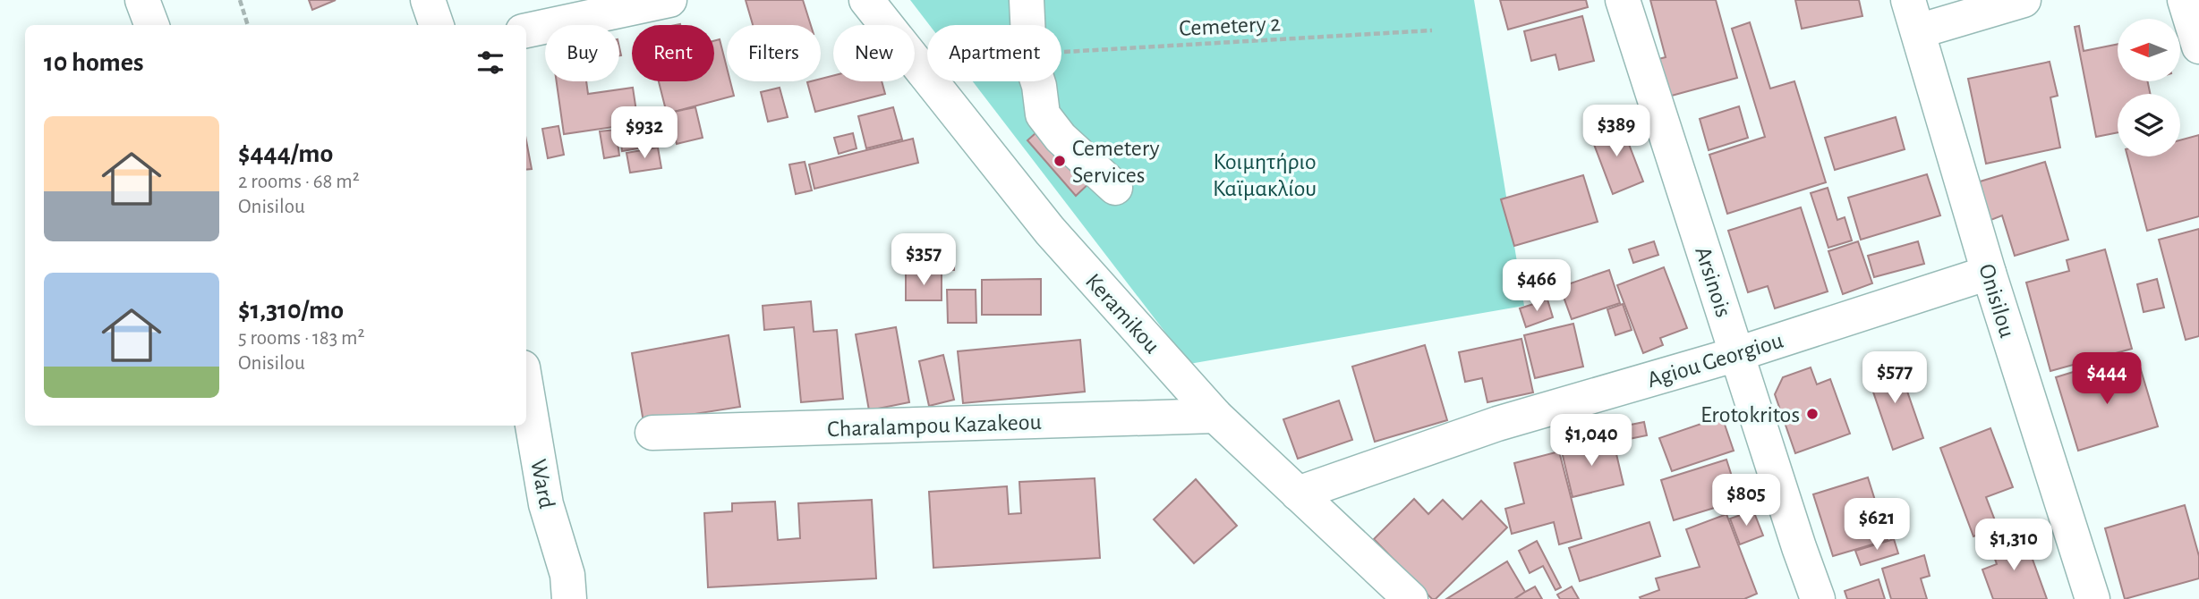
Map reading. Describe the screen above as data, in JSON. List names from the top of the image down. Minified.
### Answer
{"streets":{"street":["Arsinois","Onisilou","Keramikou","Agiou Georgiou","Charalampou Kazakeou","Ward"],"path":["Cemetery 2"]},"crossings":[["Arsinois","Agiou Georgiou"],["Onisilou","Agiou Georgiou"],["Keramikou","Agiou Georgiou"],["Keramikou","Charalampou Kazakeou"]],"parks":["Κοιμητήριο Καϊμακλίου"],"places":["Cemetery Services","Erotokritos"],"north":"left","page":{"chip":["Buy","Rent","Filters","New","Apartment"],"heading":"10 homes","list":[{"name":"$444/mo","note":"2 rooms · 68 m² · Onisilou"},{"name":"$1,310/mo","note":"5 rooms · 183 m² · Onisilou"}],"price":["$389","$932","$357","$466","$577","$444","$1,040","$805","$621","$1,310"]}}
